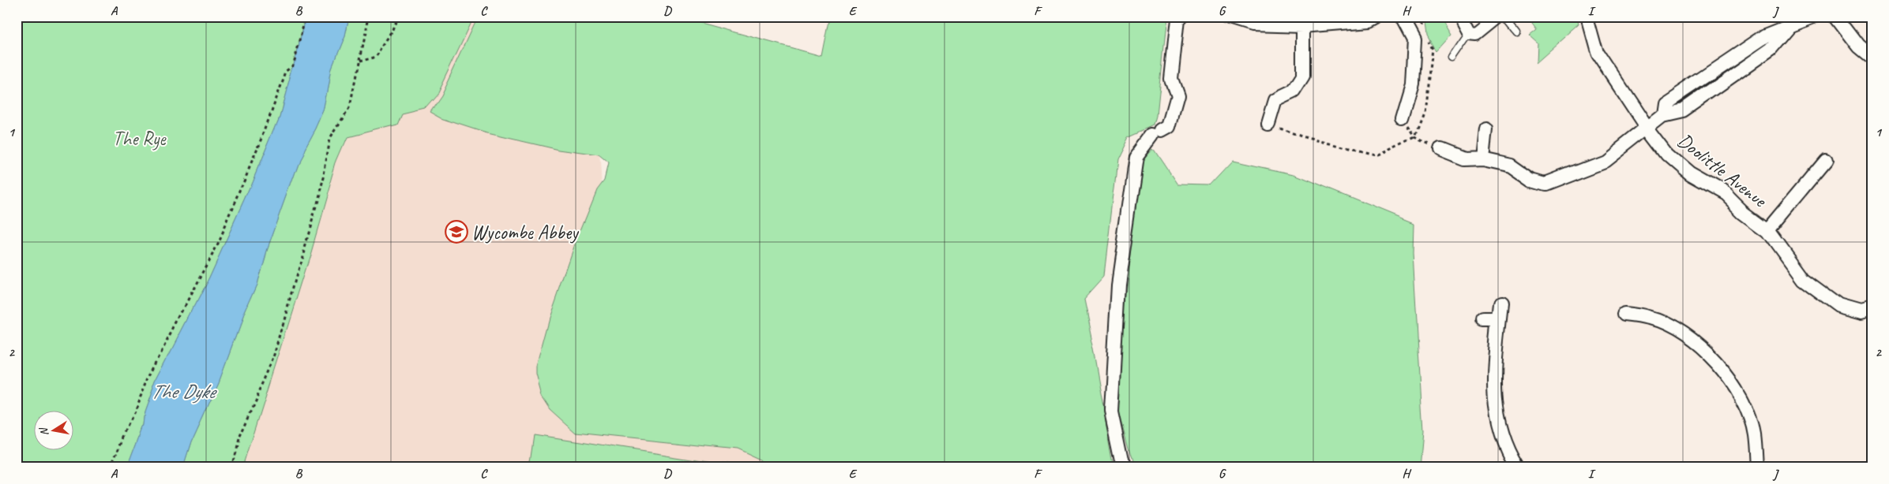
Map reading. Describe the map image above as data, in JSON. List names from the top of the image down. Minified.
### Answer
{"streets":{"street":["Doolittle Avenue"]},"water":["The Dyke"],"parks":["The Rye"],"places":{"school or university":["Wycombe Abbey"]},"north":"left","grid":{"columns":["A","B","C","D","E","F","G","H","I","J"],"rows":["1","2"]}}
